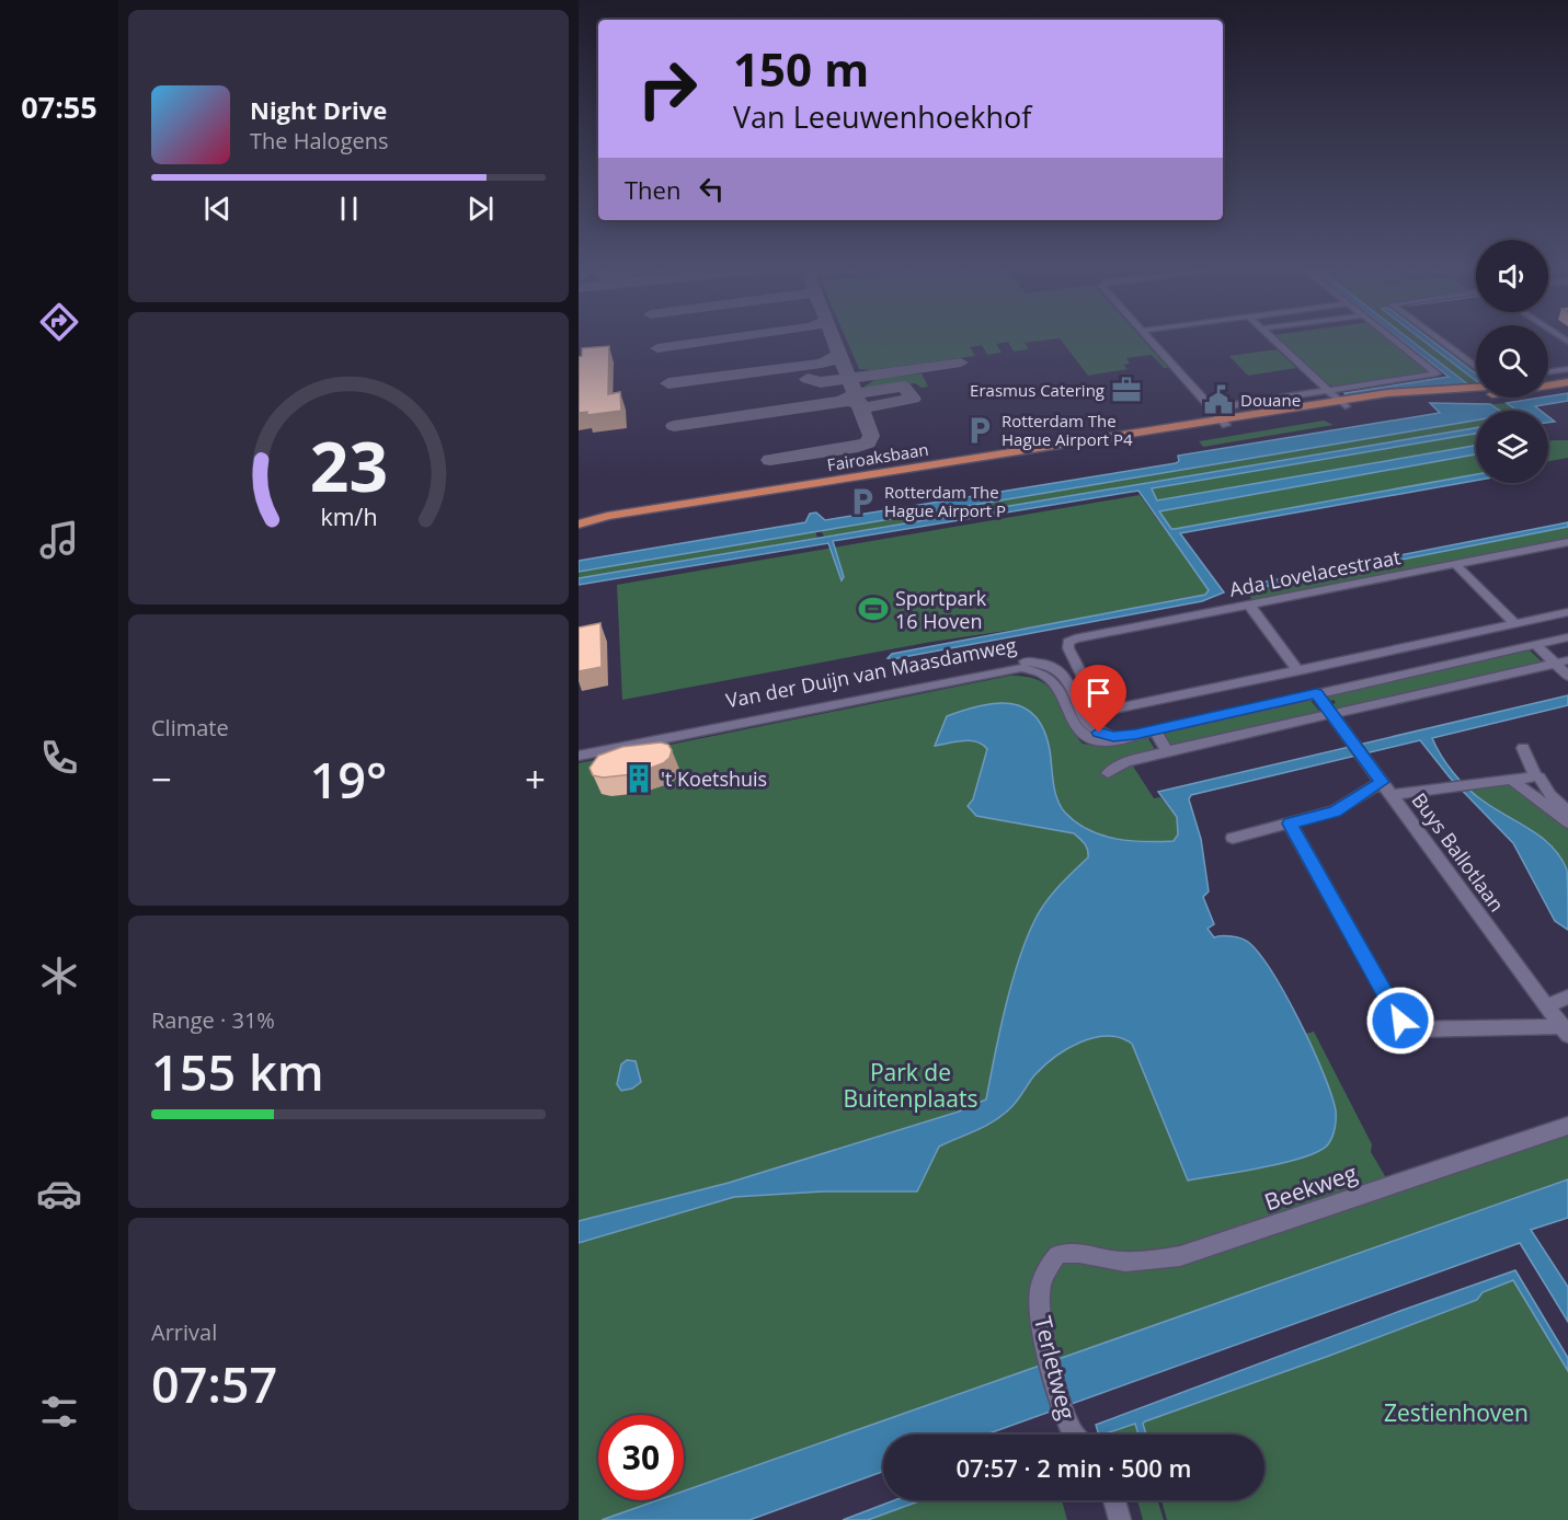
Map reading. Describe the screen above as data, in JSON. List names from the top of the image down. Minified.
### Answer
{"streets":{"main road":["Fairoaksbaan"],"street":["Ada Lovelacestraat","Van der Duijn van Maasdamweg","Buys Ballotlaan","Beekweg","Terletweg"]},"crossings":[["Van der Duijn van Maasdamweg","Buys Ballotlaan"],["Beekweg","Terletweg"]],"parks":["Park de Buitenplaats","Zestienhoven"],"places":{"office":["Erasmus Catering"],"public building":["Douane"],"parking":["Rotterdam The Hague Airport P4","Rotterdam The Hague Airport P"],"sports":["Sportpark 16 Hoven"],"building":["'t Koetshuis"]},"page":{"tabs":"07:55","turn":["150 m","Van Leeuwenhoekhof"],"song":["Night Drive","The Halogens"],"then":"Then","tile":["Climate",["Range · 31%","155 km"],["Arrival","07:57"]],"heat":["−","19°","+"],"limit":"30","trip":"07:57 · 2 min · 500 m","gauge":["23","km/h"]}}
